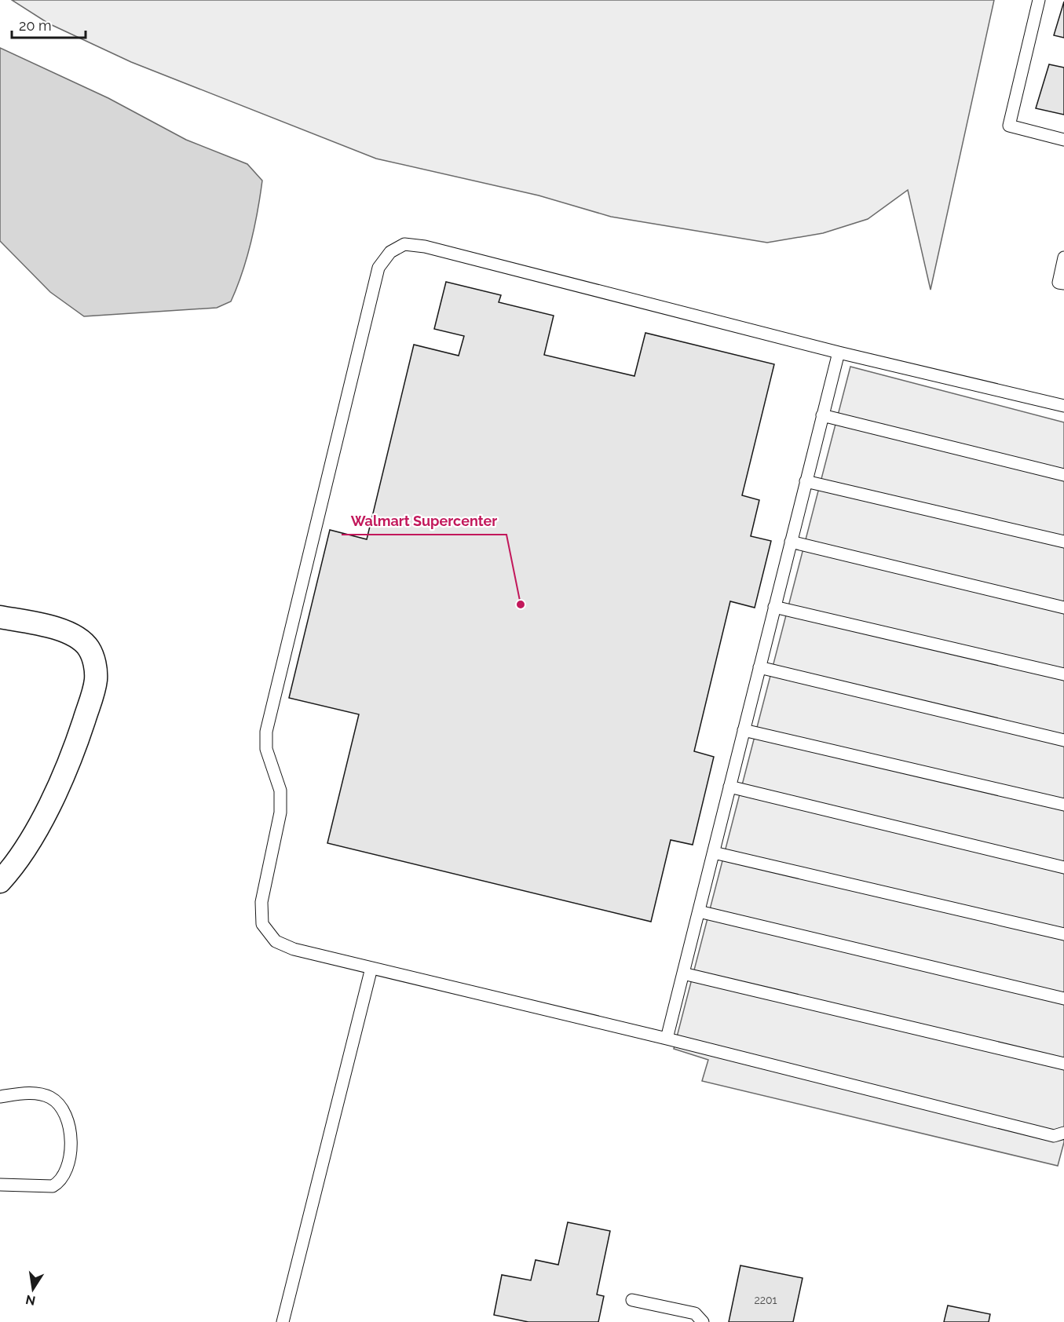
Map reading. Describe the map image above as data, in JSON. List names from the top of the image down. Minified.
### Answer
{"places":["Walmart Supercenter"],"house_numbers":["2201"],"scale_bar":"20 m","north":"bottom"}
